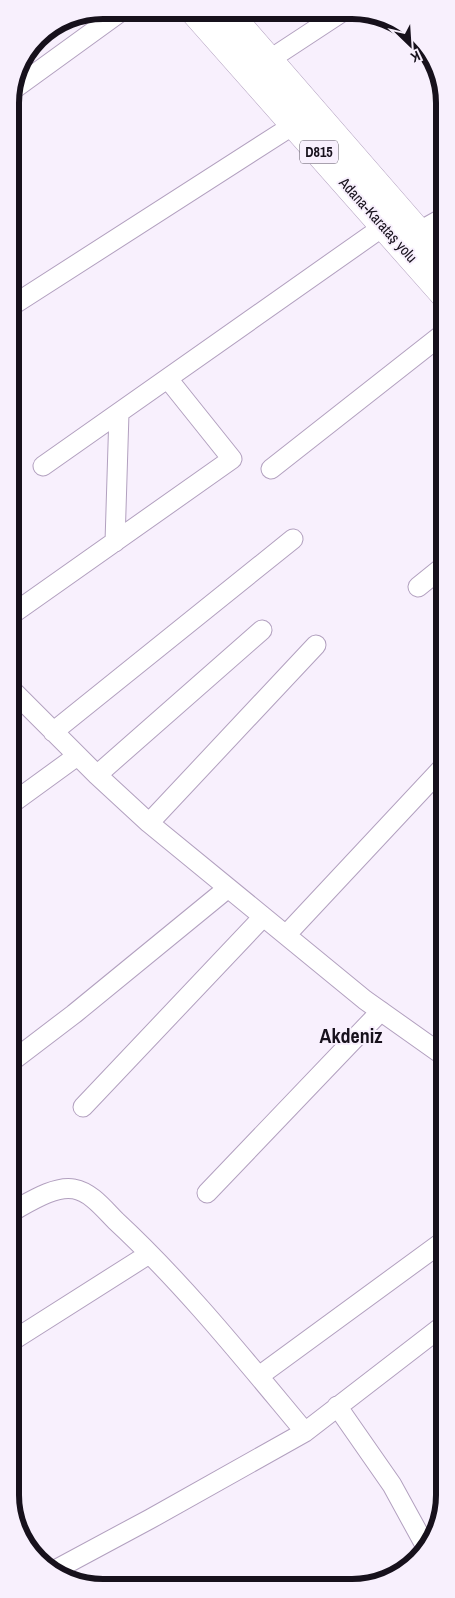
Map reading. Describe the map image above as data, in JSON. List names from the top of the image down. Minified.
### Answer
{"streets":{"main road":["D815","Adana-Karataş yolu"]},"districts":["Akdeniz"],"north":"bottom right"}
